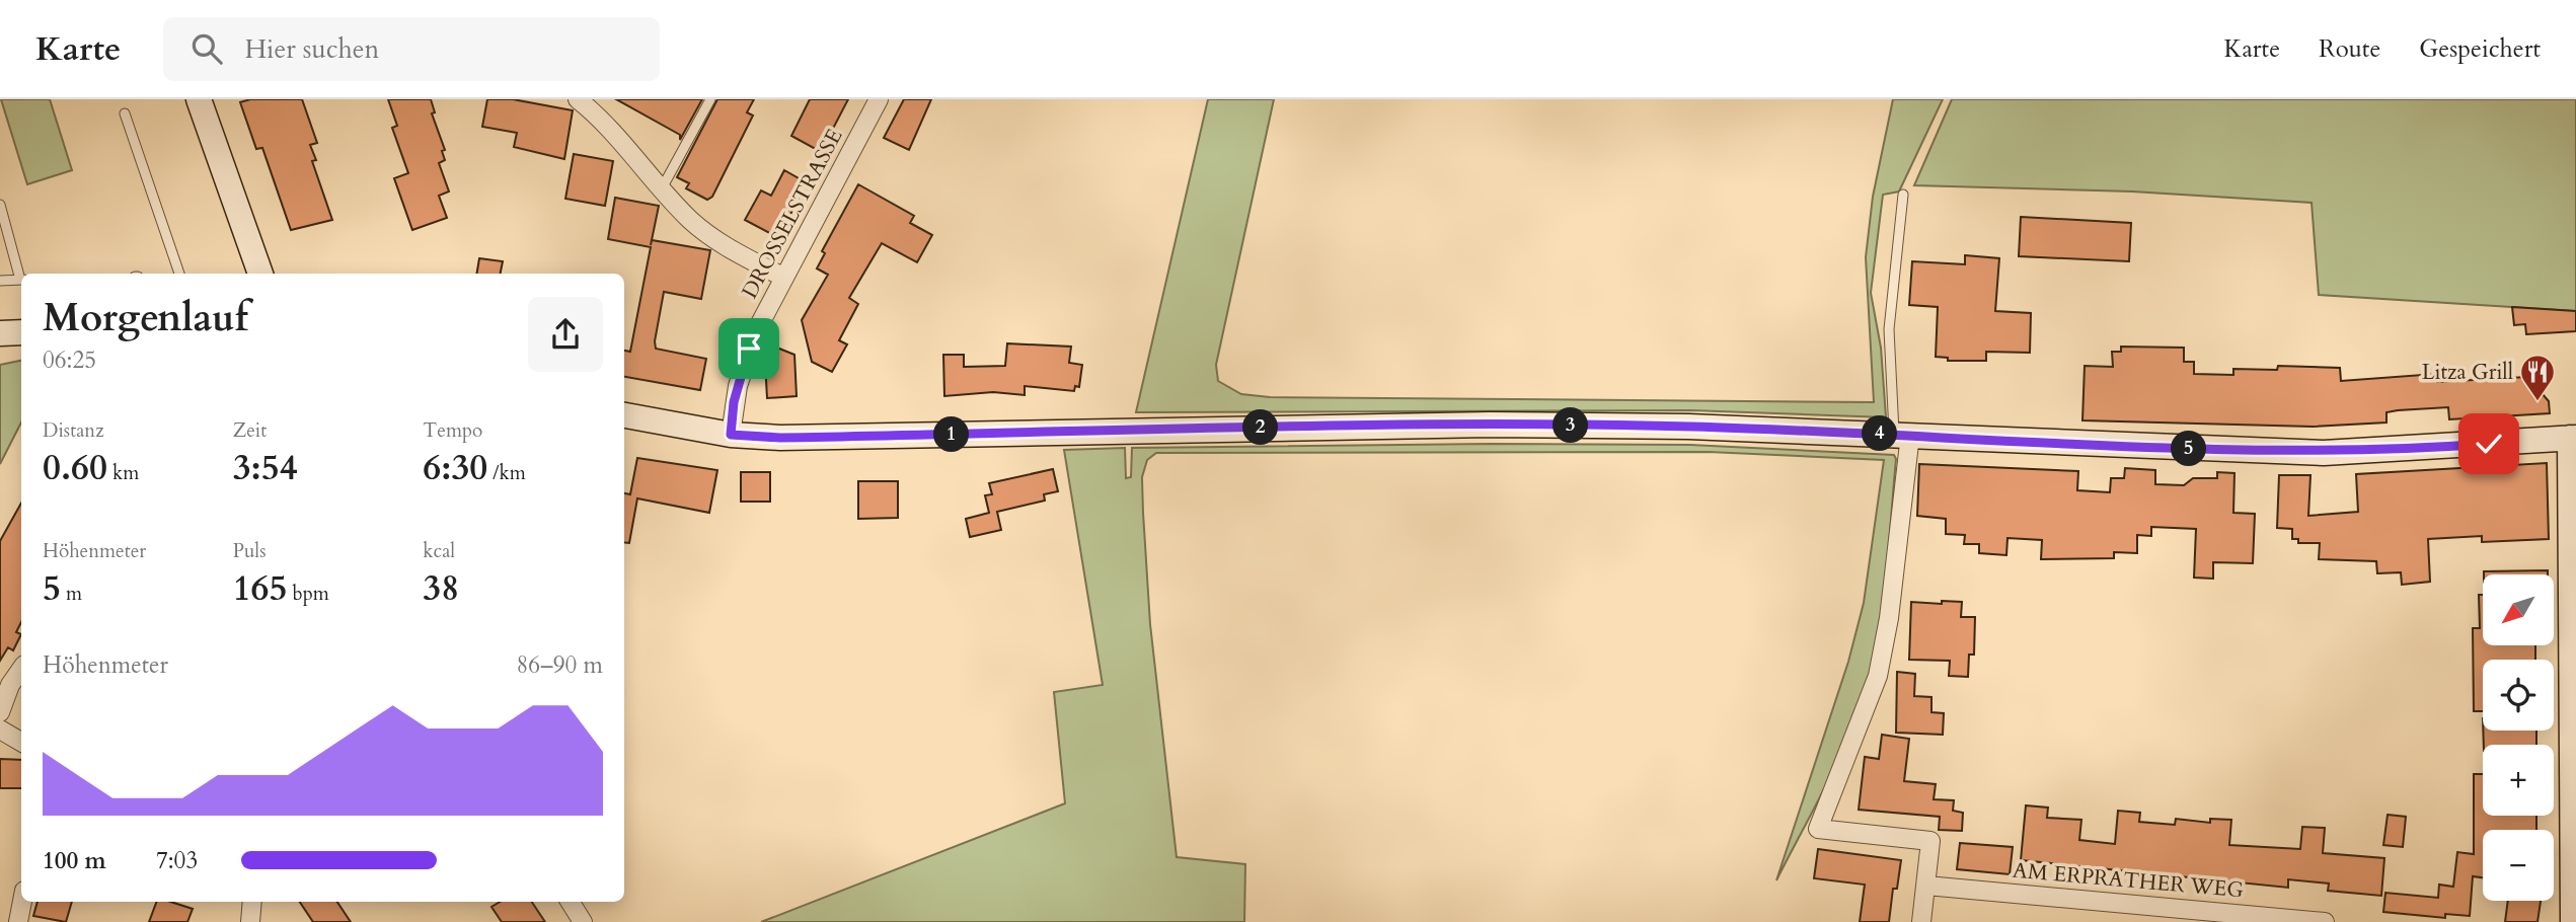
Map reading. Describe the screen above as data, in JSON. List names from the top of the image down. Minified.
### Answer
{"streets":{"street":["DROSSELSTRASSE","AM ERPRATHER WEG"]},"places":{"restaurant":["Litza Grill"]},"north":"bottom left","page":{"header":"Karte","search":"Hier suchen","nav":["Karte","Route","Gespeichert"],"heading":["Morgenlauf","06:25"],"stats":[["Distanz","0.60 km"],["Zeit","3:54"],["Tempo","6:30 /km"],["Höhenmeter","5 m"],["Puls","165 bpm"],["kcal","38"]],"pins":["3","2","4","1","5"],"map_buttons":["+","−"],"chart":["Höhenmeter","86–90 m"],"list":[{"name":"100 m","note":"7:03"}]}}
